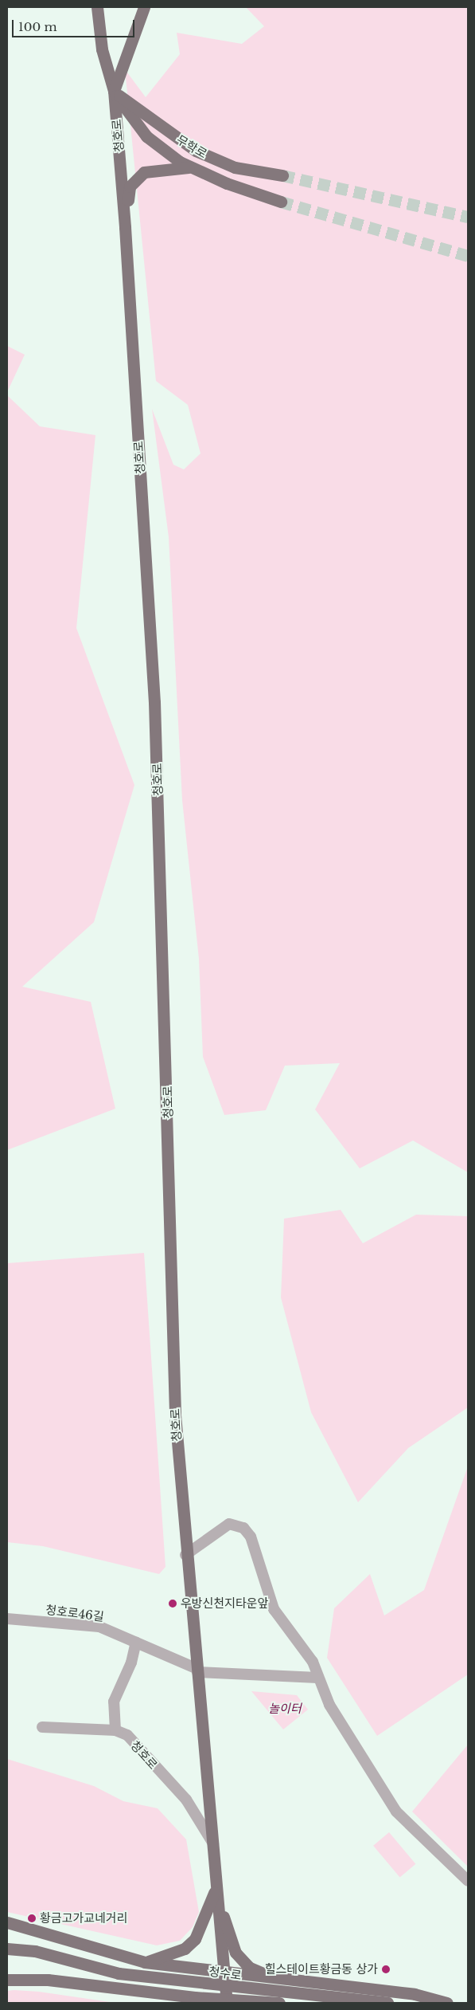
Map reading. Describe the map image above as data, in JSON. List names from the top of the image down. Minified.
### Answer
{"streets":{"main road":["청호로","무학로","청수로"],"street":["청호로46길"]},"crossings":[["청호로","무학로"],["청호로","청호로46길"],["청호로","청수로"]],"parks":["놀이터"],"places":["우방신천지타운앞","황금고가교네거리","힐스테이트황금동 상가"],"scale_bar":"100 m"}
